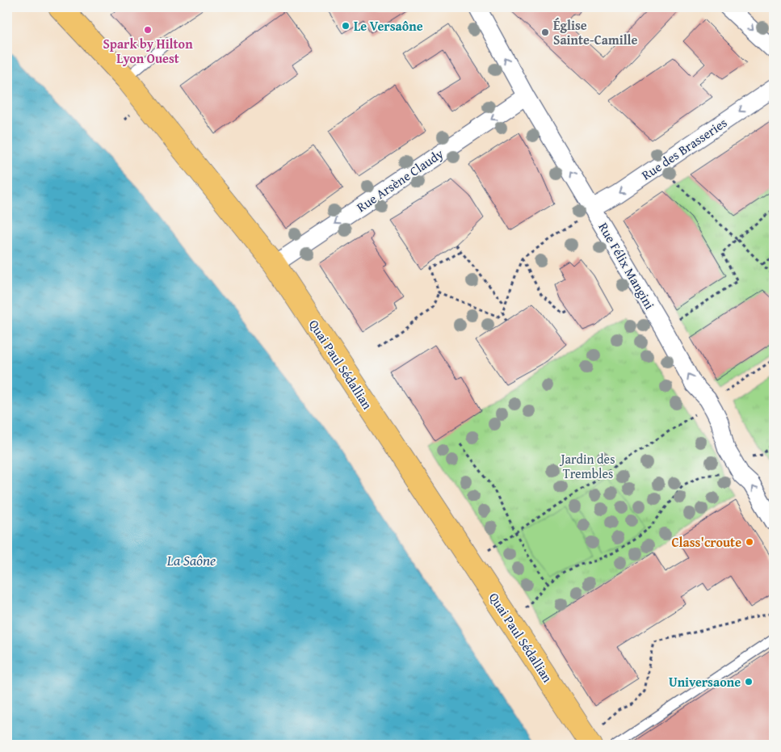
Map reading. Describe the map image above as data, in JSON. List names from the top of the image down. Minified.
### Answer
{"streets":{"main road":["Quai Paul Sédallian"],"street":["Rue des Brasseries","Rue Arsène Claudy","Rue Félix Mangini"]},"crossings":[["Rue des Brasseries","Rue Félix Mangini"],["Rue Arsène Claudy","Rue Félix Mangini"],["Rue Arsène Claudy","Quai Paul Sédallian"]],"one_way":["Rue des Brasseries","Rue Arsène Claudy","Rue Félix Mangini"],"water":["La Saône"],"parks":["Jardin des Trembles"],"places":["Le Versaône","Spark by Hilton Lyon Ouest","Église Sainte-Camille","Class'croute","Universaone"]}
